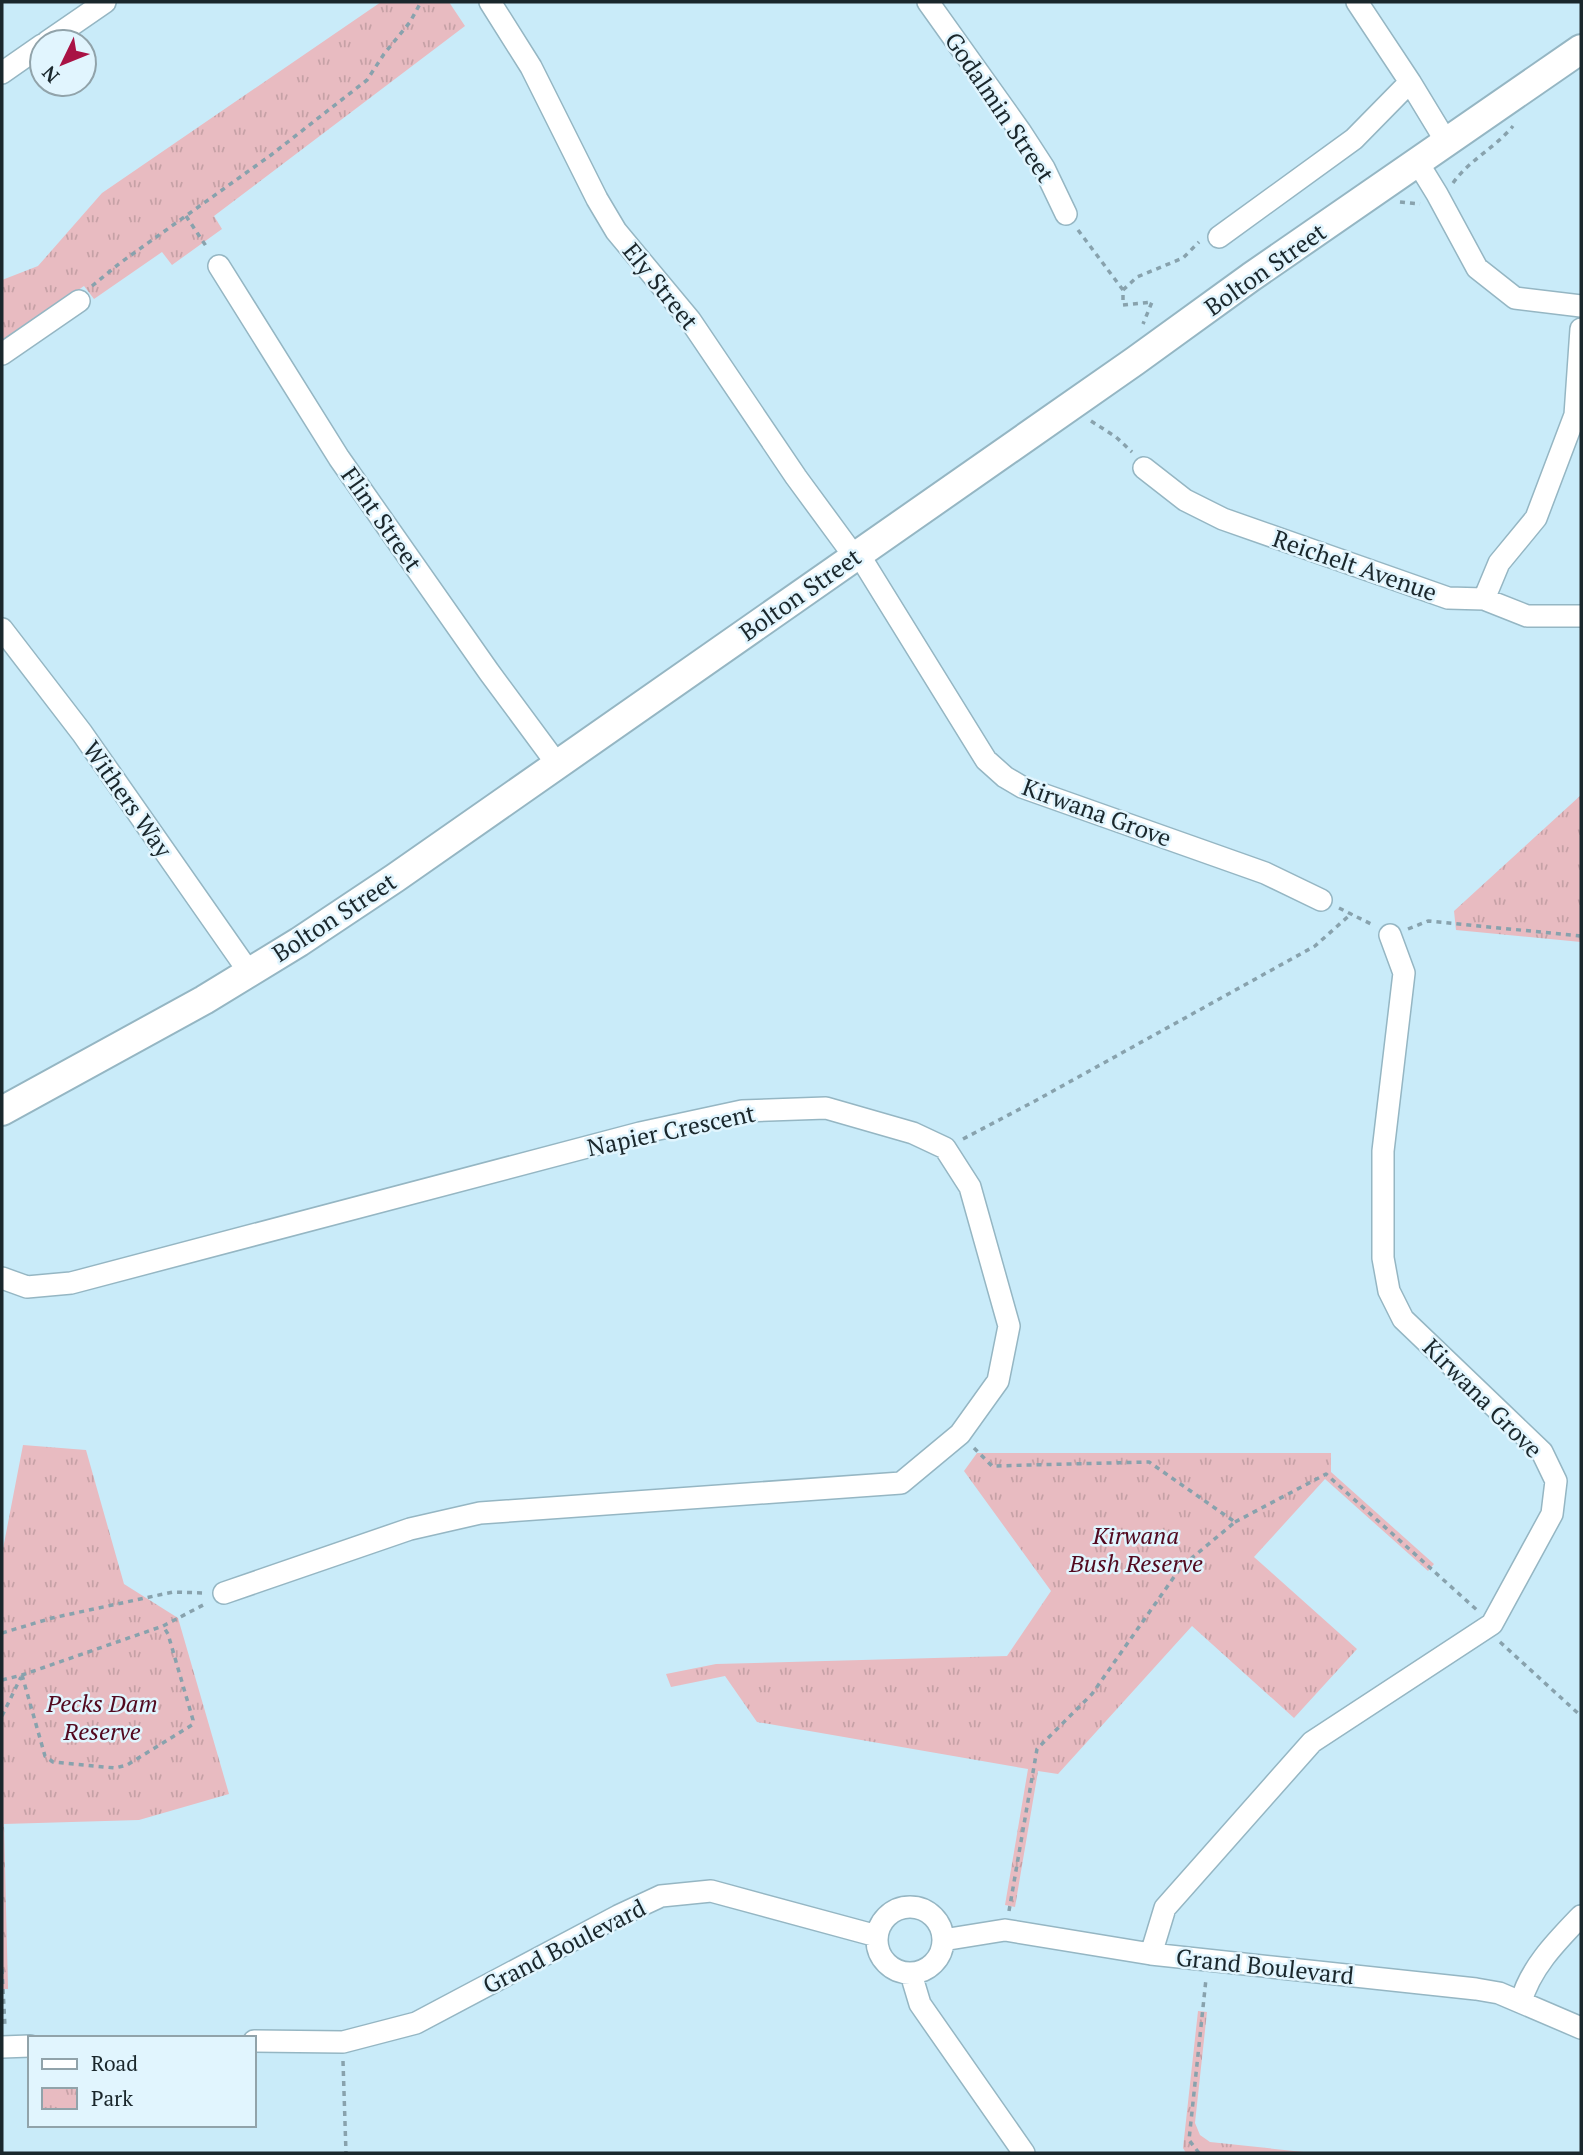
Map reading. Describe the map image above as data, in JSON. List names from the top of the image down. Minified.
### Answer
{"streets":{"main road":["Bolton Street"],"street":["Godalmin Street","Ely Street","Flint Street","Reichelt Avenue","Withers Way","Kirwana Grove","Napier Crescent","Grand Boulevard"]},"crossings":[["Bolton Street","Ely Street"],["Bolton Street","Flint Street"],["Bolton Street","Withers Way"],["Bolton Street","Kirwana Grove"],["Ely Street","Kirwana Grove"],["Kirwana Grove","Grand Boulevard"]],"parks":["Kirwana Bush Reserve","Pecks Dam Reserve"],"legend":["Road","Park"],"north":"bottom left"}
